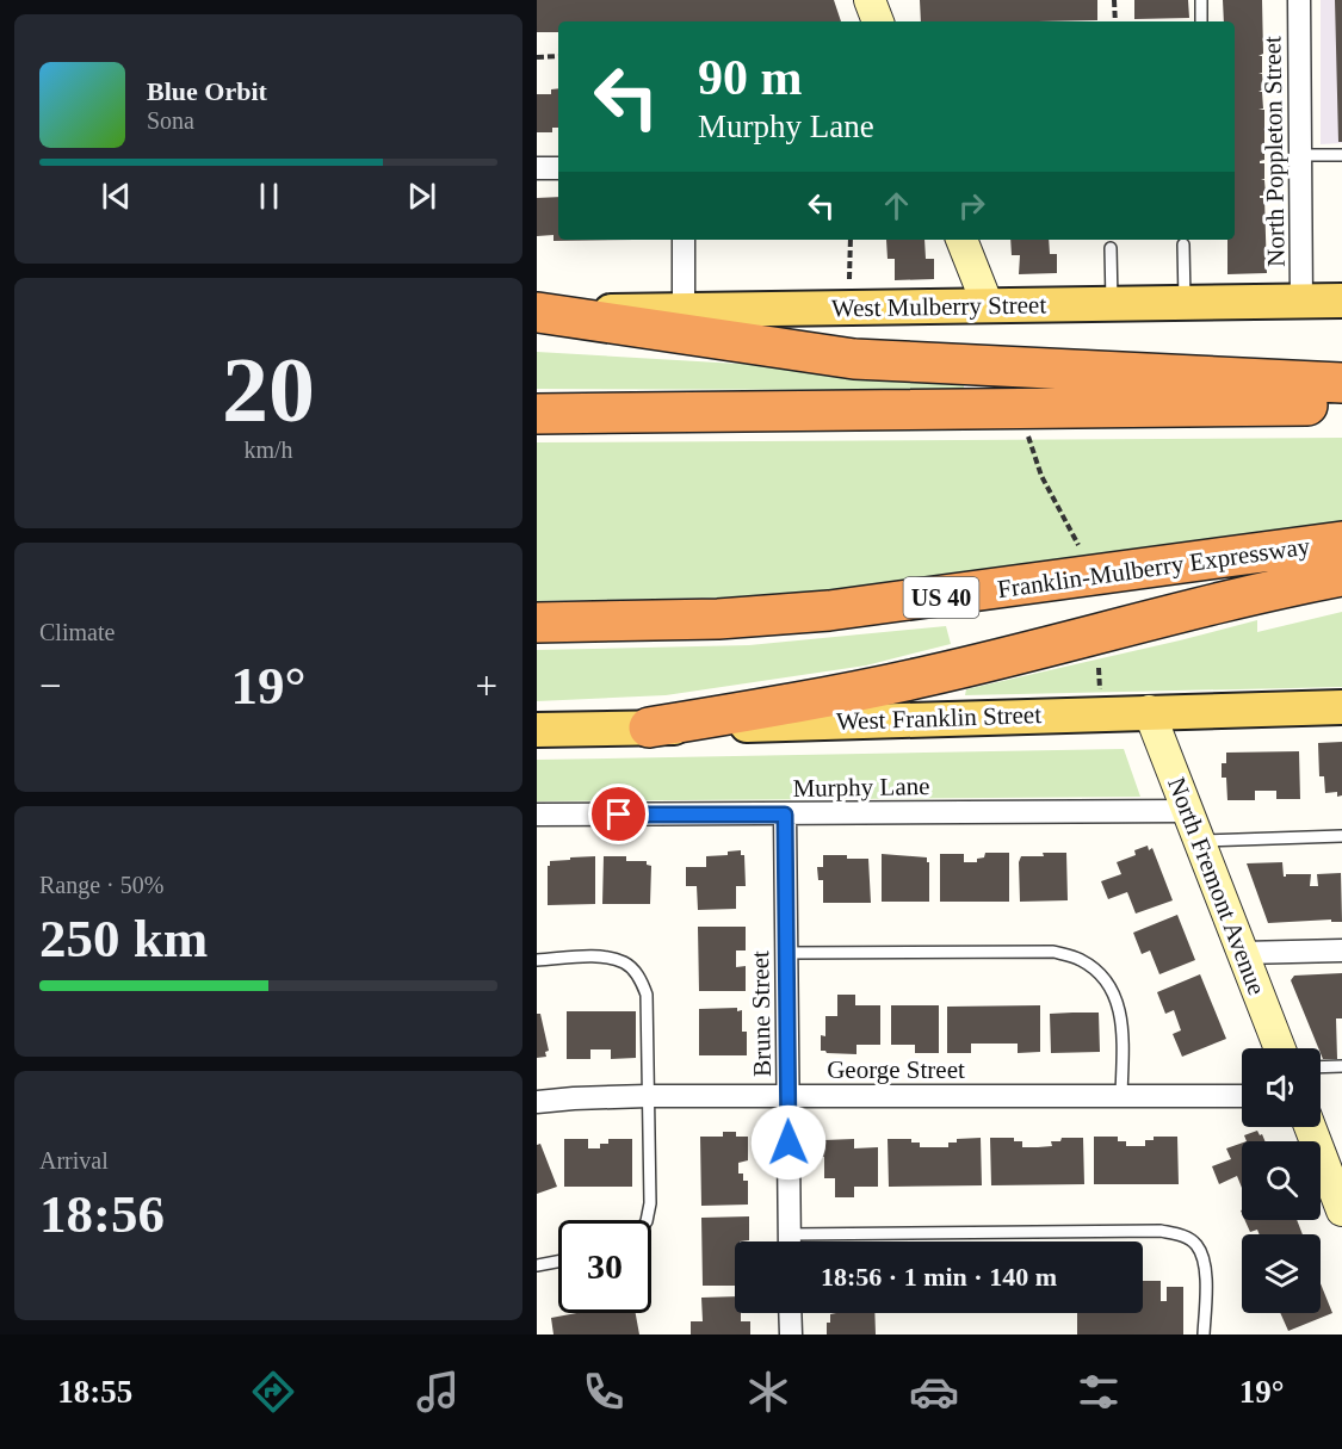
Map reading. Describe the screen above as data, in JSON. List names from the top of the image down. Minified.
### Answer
{"streets":{"highway":["Franklin-Mulberry Expressway","US 40"],"main road":["West Mulberry Street","West Franklin Street","North Fremont Avenue"],"street":["North Poppleton Street","Murphy Lane","Brune Street","George Street"]},"crossings":[["North Poppleton Street","West Mulberry Street"],["West Franklin Street","North Fremont Avenue"],["Murphy Lane","North Fremont Avenue"],["Murphy Lane","Brune Street"],["Brune Street","George Street"]],"page":{"turn":["90 m","Murphy Lane"],"song":["Blue Orbit","Sona"],"tile":[["20","km/h"],"Climate",["Range · 50%","250 km"],["Arrival","18:56"]],"heat":["−","19°","+"],"limit":"30","trip":"18:56 · 1 min · 140 m","tabs":["18:55","19°"]}}
